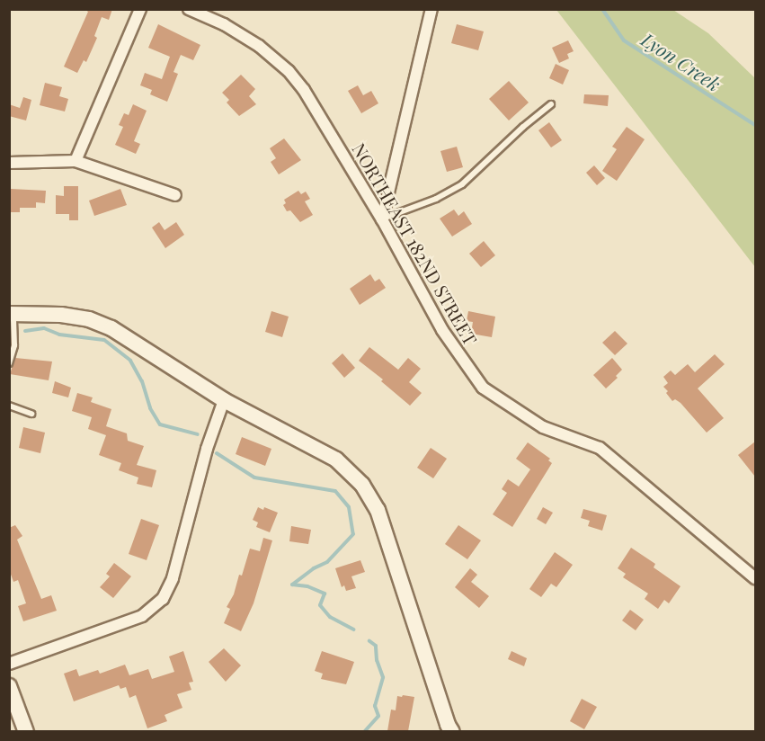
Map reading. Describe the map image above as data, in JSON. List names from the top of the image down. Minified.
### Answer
{"streets":{"street":["NORTHEAST 182ND STREET"]},"water":["Lyon Creek"]}
